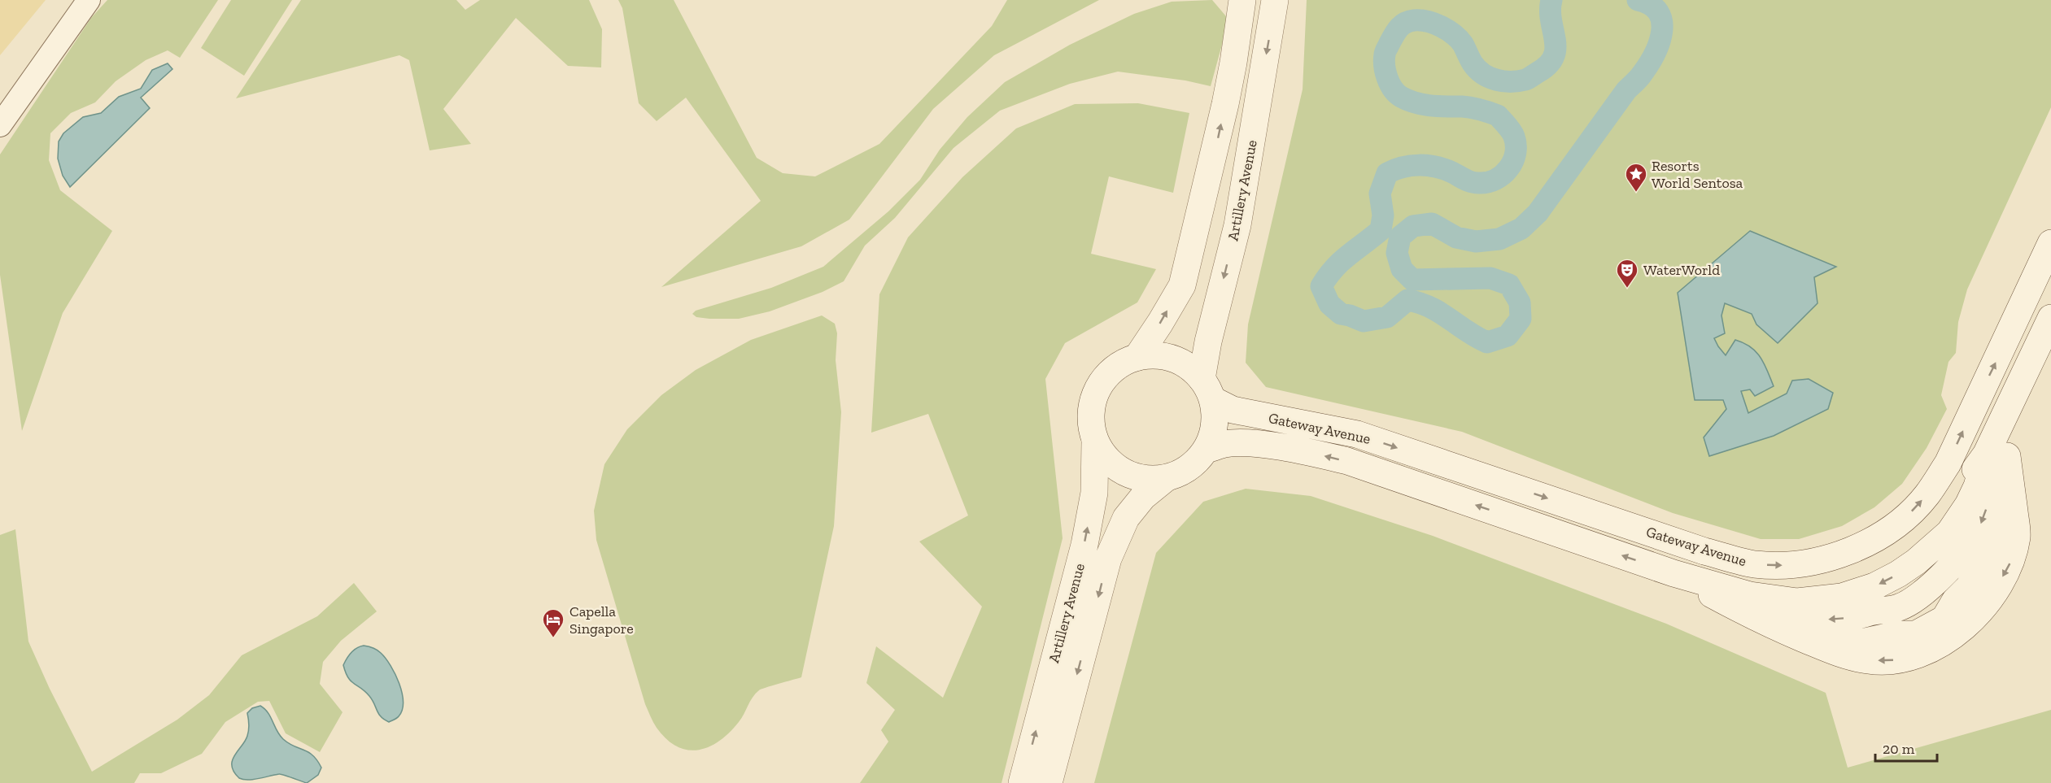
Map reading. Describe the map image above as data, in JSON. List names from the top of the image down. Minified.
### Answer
{"streets":{"main road":["Artillery Avenue","Gateway Avenue"]},"crossings":[["Artillery Avenue","Gateway Avenue"]],"places":{"place":["Resorts World Sentosa"],"theatre":["WaterWorld"],"hotel":["Capella Singapore"]},"scale_bar":"20 m"}
